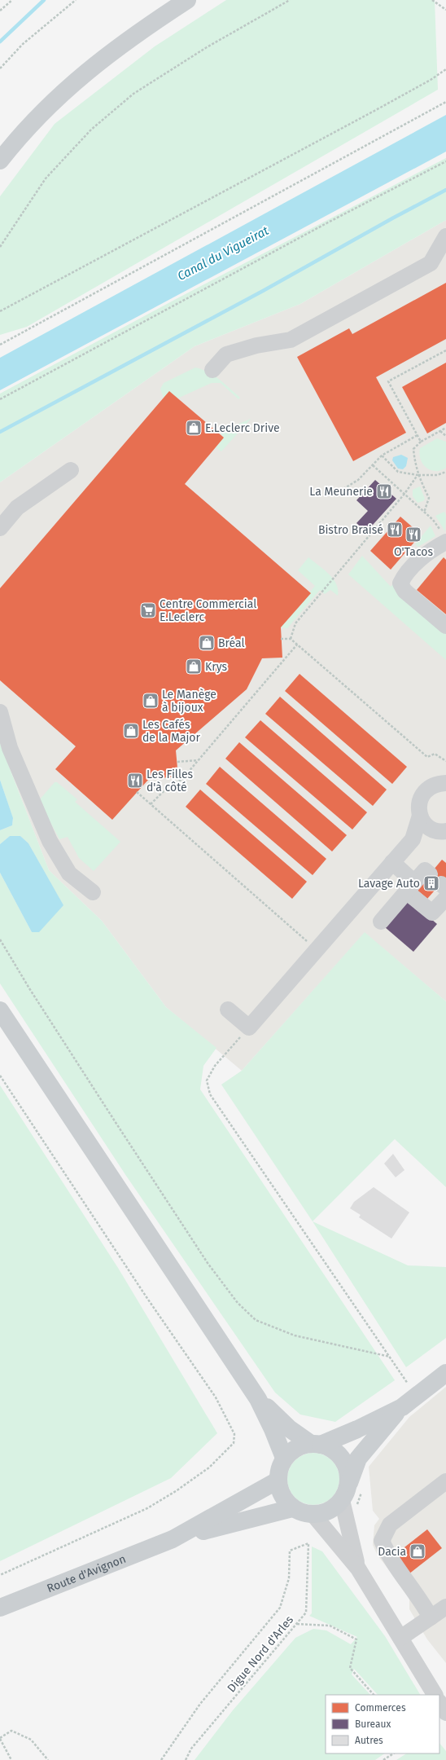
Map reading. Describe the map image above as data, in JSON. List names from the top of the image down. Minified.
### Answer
{"streets":{"main road":["Route d'Avignon"],"path":["Digue Nord d'Arles"]},"water":["Canal du Vigueirat"],"places":{"shop":["E.Leclerc Drive","Bréal","Krys","Le Manège à bijoux","Les Cafés de la Major","Dacia"],"restaurant":["La Meunerie","Bistro Braisé","O'Tacos","Les Filles d'à côté"],"supermarket":["Centre Commercial E.Leclerc"],"building":["Lavage Auto"]},"legend":["Commerces","Bureaux","Autres"]}
